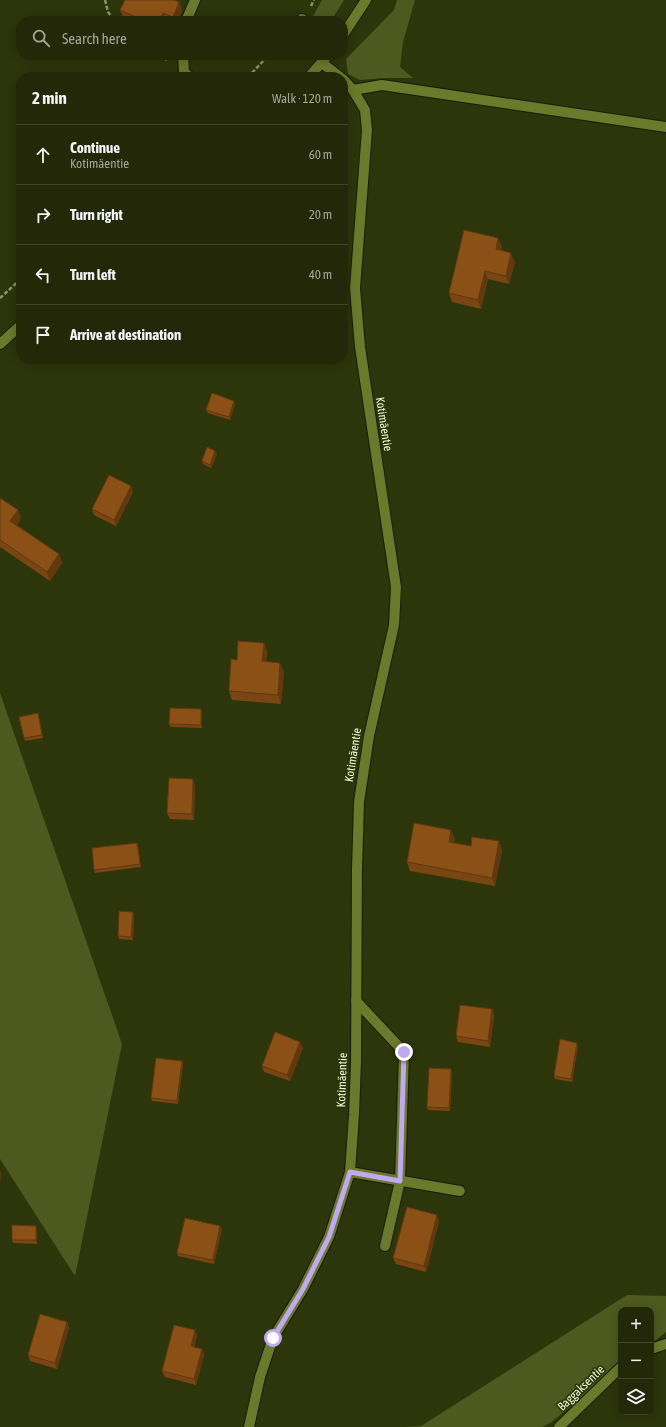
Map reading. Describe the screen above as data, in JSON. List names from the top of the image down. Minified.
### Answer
{"streets":{"street":["Kotimäentie","Baggaksentie"]},"page":{"search":"Search here","heading":["2 min","Walk · 120 m"],"list":[["Continue","Kotimäentie","60 m"],["Turn right","20 m"],["Turn left","40 m"],"Arrive at destination"],"map_buttons":["+","−"]}}
